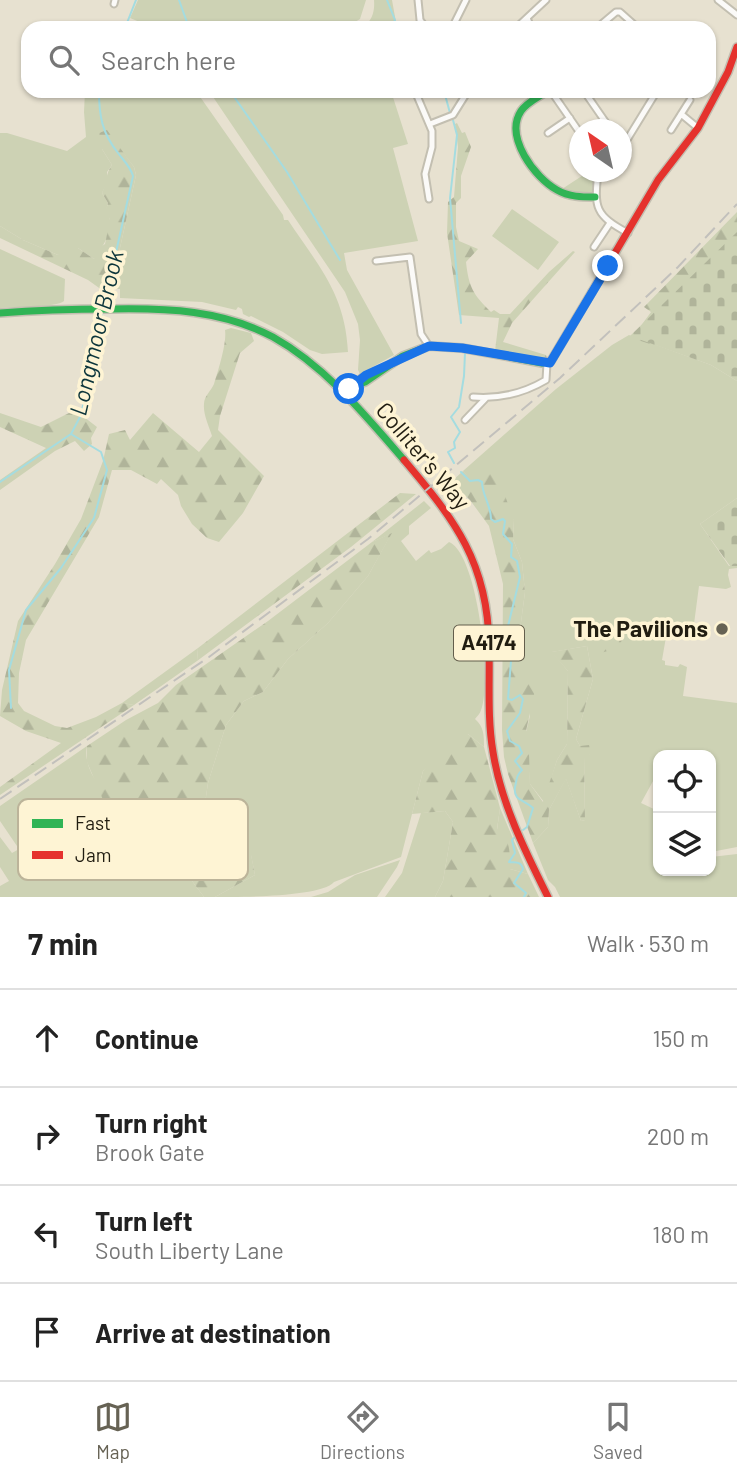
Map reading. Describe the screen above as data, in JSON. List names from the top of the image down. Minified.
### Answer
{"streets":{"main road":["Colliter's Way","A4174"]},"water":["Longmoor Brook"],"places":["The Pavilions"],"legend":["Fast","Jam"],"north":"top left","page":{"search":"Search here","heading":["7 min","Walk · 530 m"],"list":[["Continue","150 m"],["Turn right","Brook Gate","200 m"],["Turn left","South Liberty Lane","180 m"],"Arrive at destination"],"nav":["Map","Directions","Saved"]}}
